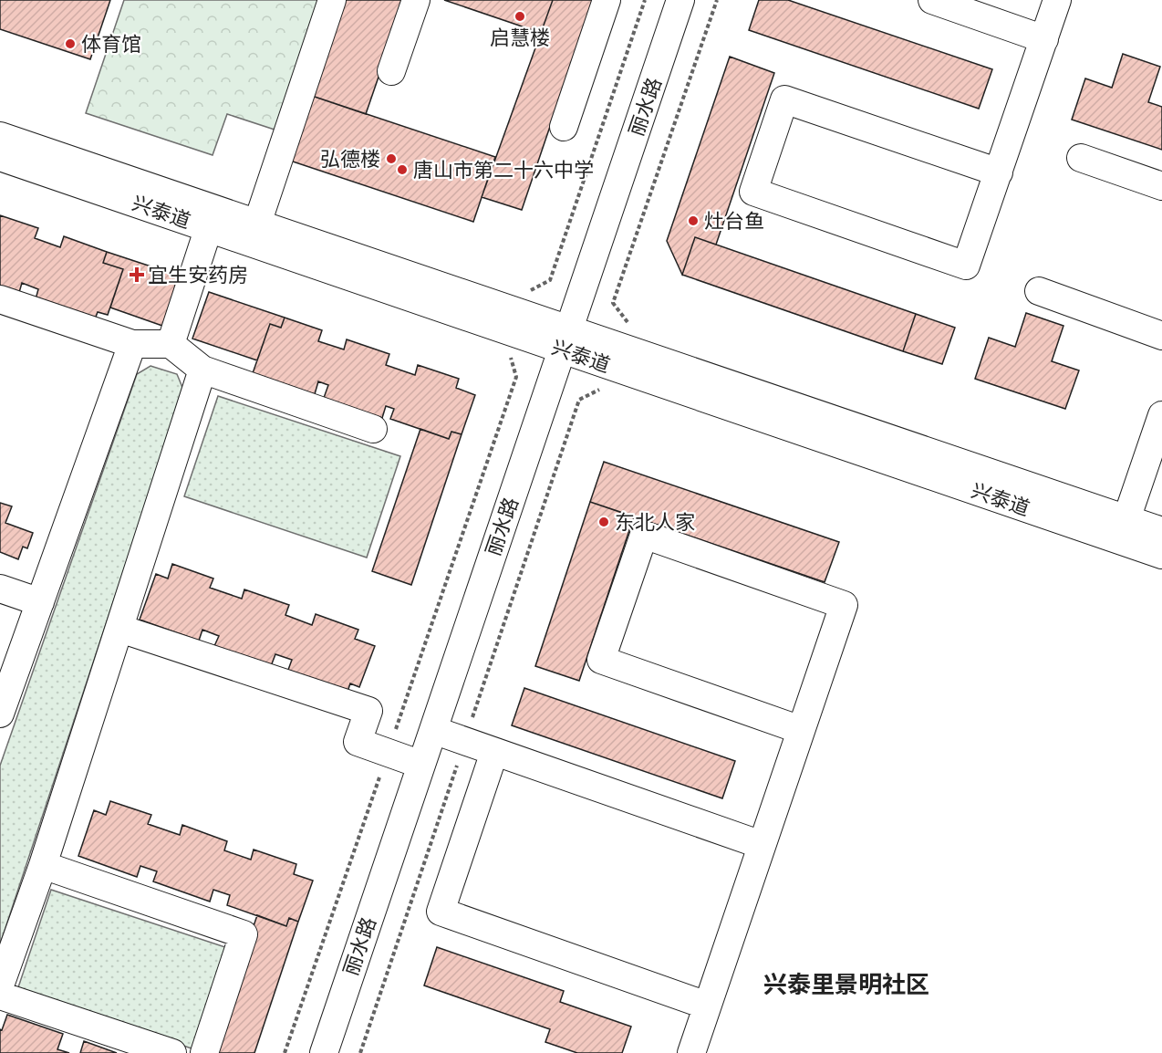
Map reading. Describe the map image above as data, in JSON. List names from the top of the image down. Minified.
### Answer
{"streets":{"street":["丽水路","兴泰道"]},"crossings":[["丽水路","兴泰道"]],"districts":["兴泰里景明社区"],"places":{"other":["启慧楼","体育馆","弘德楼","唐山市第二十六中学","灶台鱼","东北人家"],"health":["宜生安药房"]}}
